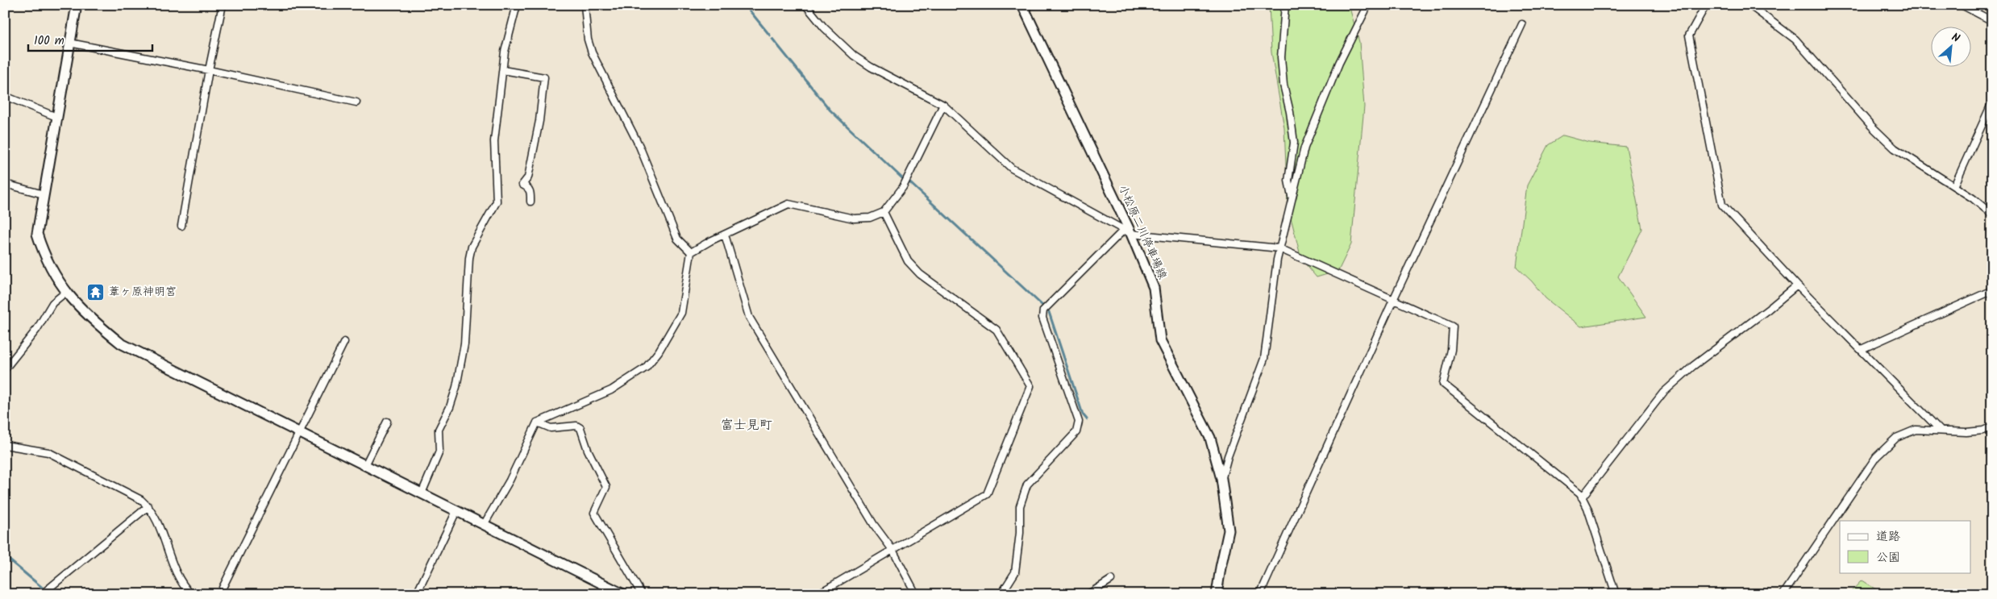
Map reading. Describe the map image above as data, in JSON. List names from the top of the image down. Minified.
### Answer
{"streets":{"street":["小松原二川停車場線"]},"districts":["富士見町"],"places":{"temple":["葦ヶ原神明宮"]},"legend":["道路","公園"],"scale_bar":"100 m","north":"top right"}
